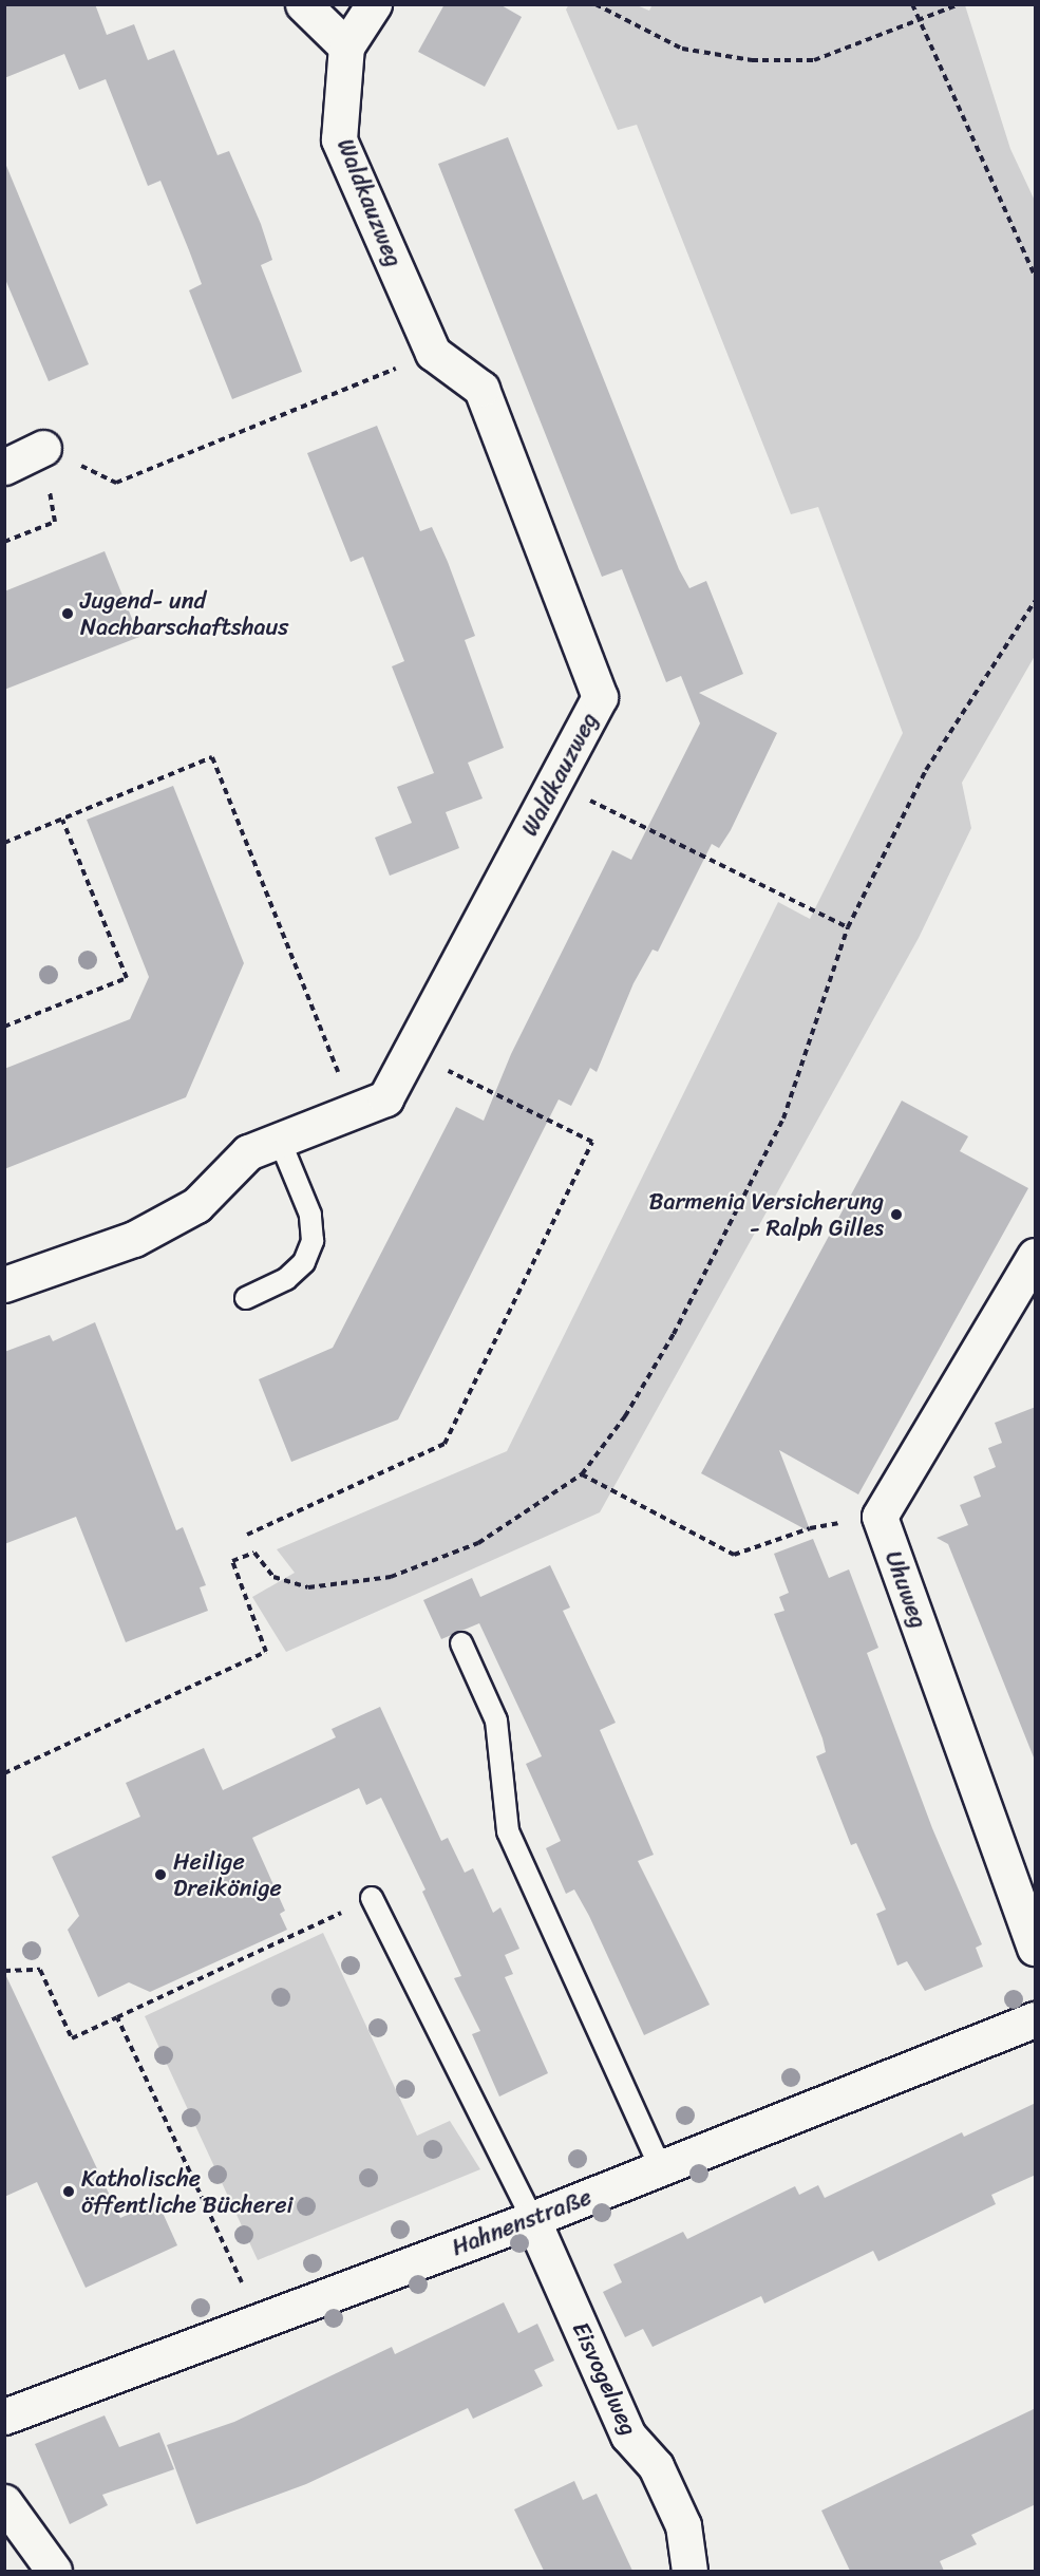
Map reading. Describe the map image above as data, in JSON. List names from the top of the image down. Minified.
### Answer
{"streets":{"street":["Waldkauzweg","Uhuweg","Hahnenstraße","Eisvogelweg"]},"crossings":[["Hahnenstraße","Eisvogelweg"]],"places":["Jugend- und Nachbarschaftshaus","Barmenia Versicherung - Ralph Gilles","Heilige Dreikönige","Katholische öffentliche Bücherei"]}
